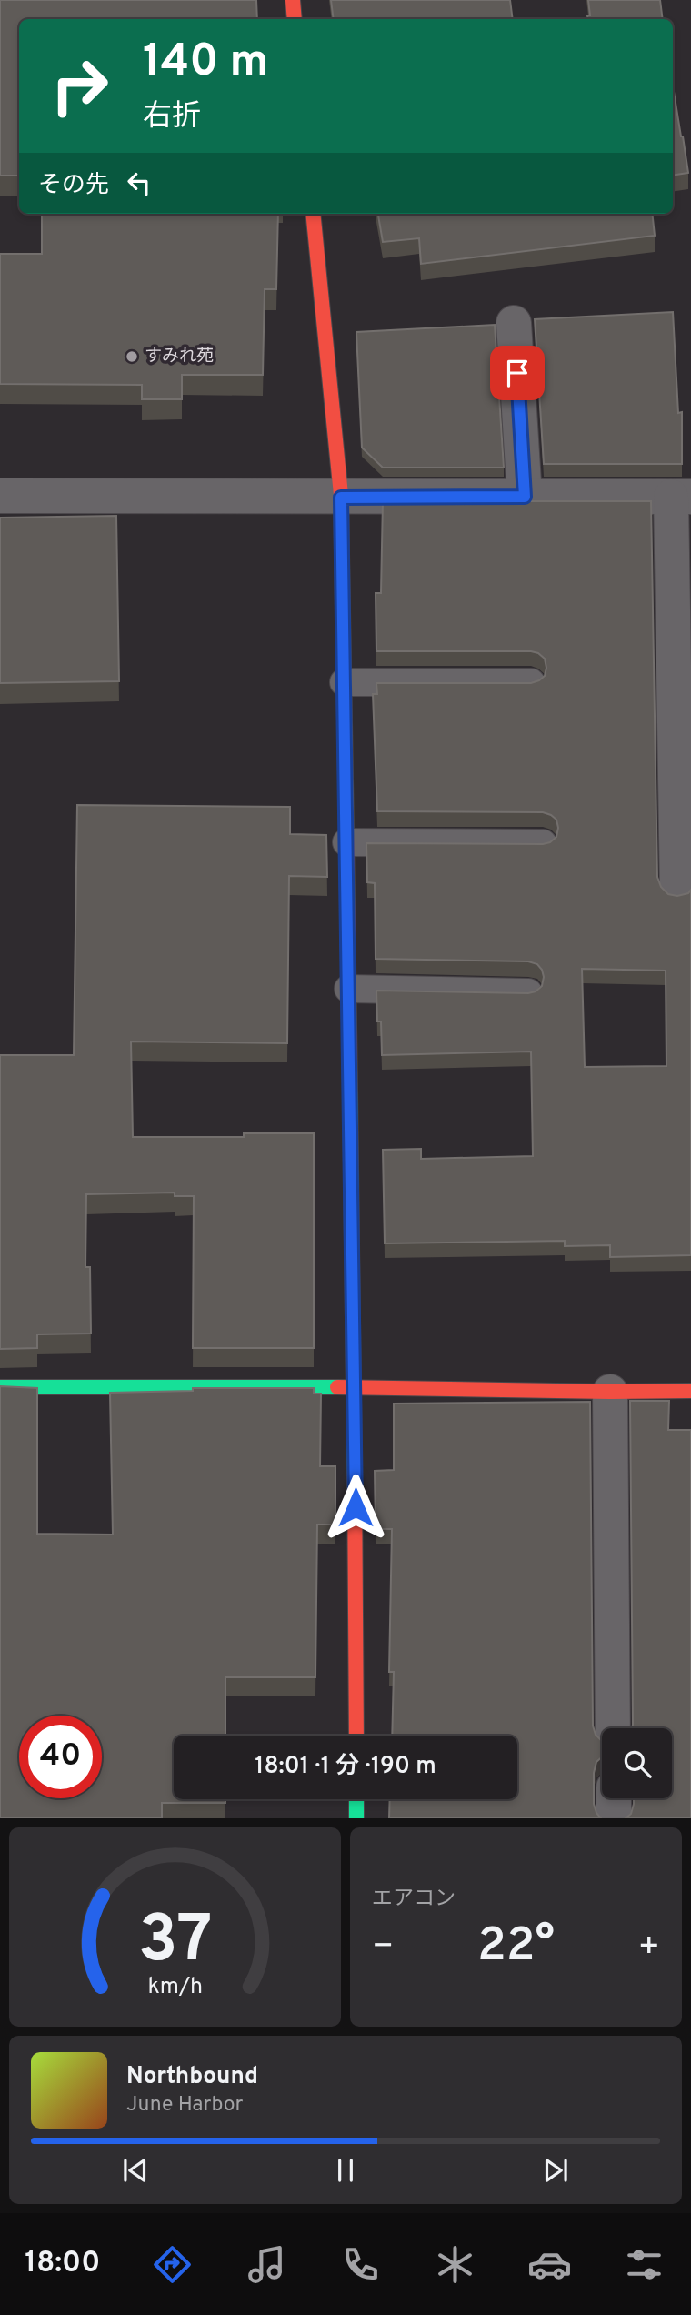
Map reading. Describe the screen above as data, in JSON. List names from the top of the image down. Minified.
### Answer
{"places":["すみれ苑"],"page":{"turn":["140 m","右折"],"then":"その先","limit":"40","trip":"18:01 · 1 分 · 190 m","tile":"エアコン","heat":["−","22°","+"],"song":["Northbound","June Harbor"],"tabs":"18:00","gauge":["37","km/h"]}}
